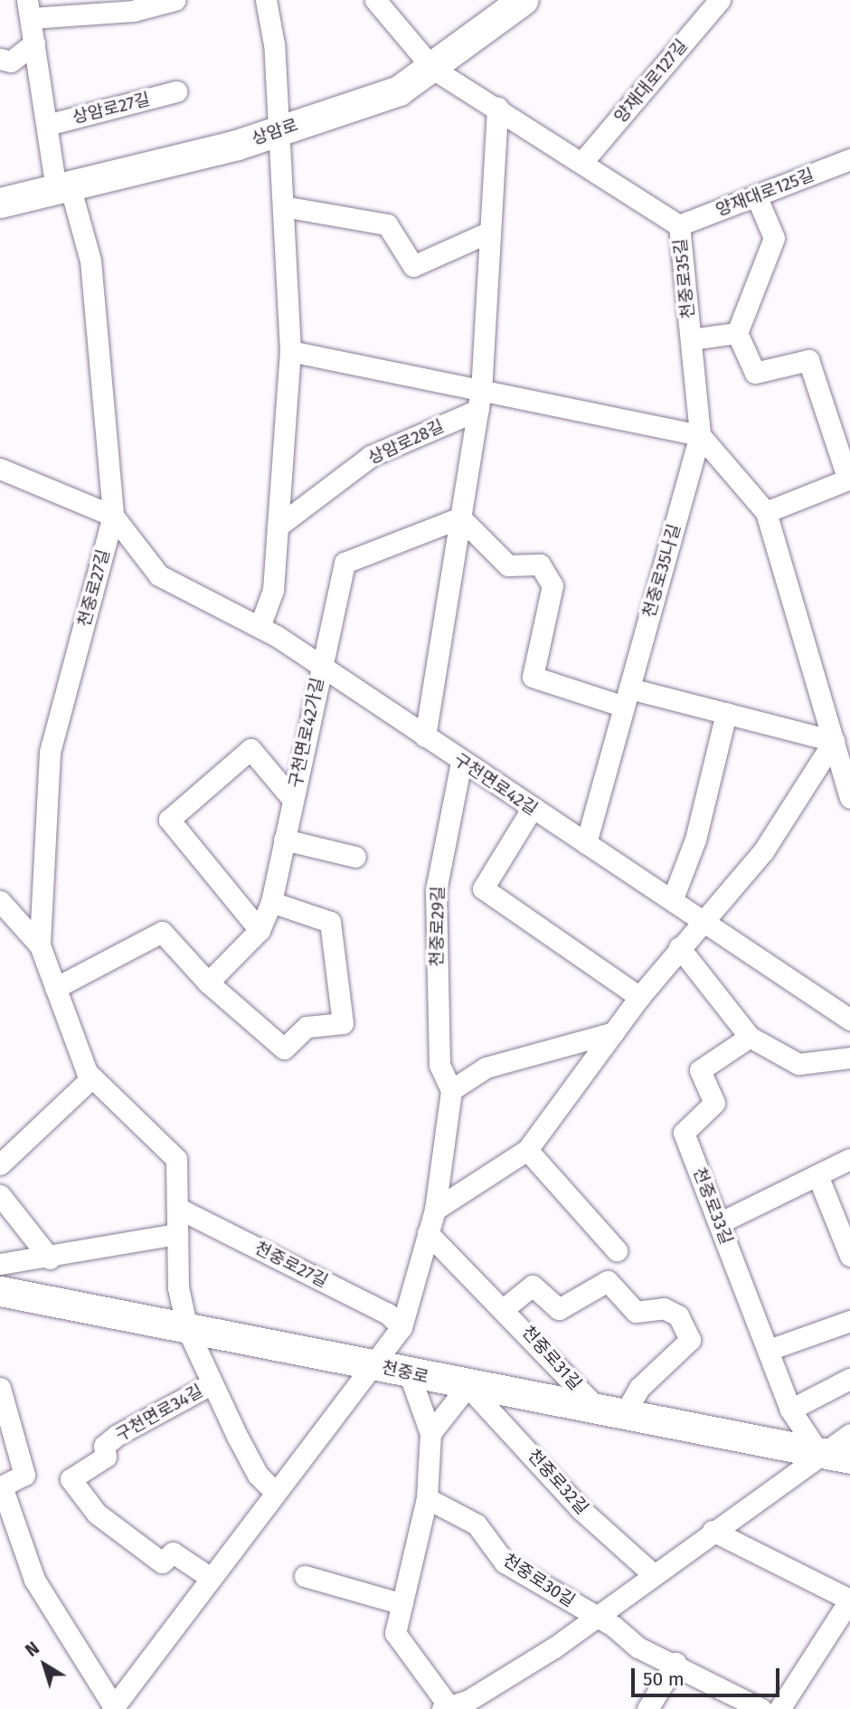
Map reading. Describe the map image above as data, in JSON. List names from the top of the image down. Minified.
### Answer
{"streets":{"street":["양재대로127길","상암로27길","상암로","양재대로125길","천중로35길","상암로28길","천중로35나길","천중로27길","구천면로42가길","구천면로42길","천중로29길","천중로33길","천중로31길","천중로","구천면로34길","천중로32길","천중로30길"]},"crossings":[["양재대로127길","천중로35길"],["상암로27길","상암로"],["상암로27길","천중로27길"],["상암로","천중로35길"],["상암로","천중로27길"],["양재대로125길","천중로35길"],["천중로35길","천중로35나길"],["천중로35나길","구천면로42길"],["천중로27길","구천면로42길"],["천중로27길","천중로29길"],["천중로27길","천중로"],["구천면로42가길","구천면로42길"],["구천면로42길","천중로29길"],["천중로29길","천중로31길"],["천중로29길","천중로"],["천중로33길","천중로"],["천중로31길","천중로"],["천중로","천중로32길"]],"scale_bar":"50 m","north":"top left"}
